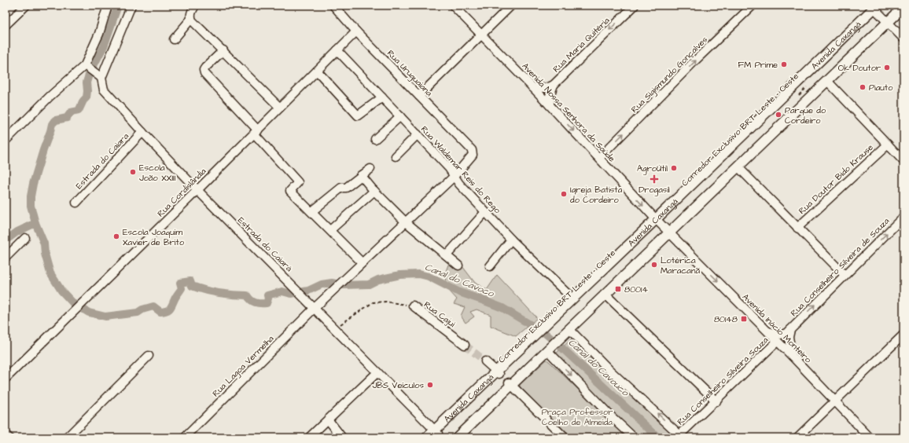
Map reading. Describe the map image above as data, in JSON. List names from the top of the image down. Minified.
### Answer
{"streets":{"main road":["Avenida Caxangá"],"street":["Rua Maria Quitéria","Rua Uruguaiana","Rua Sigismundo Gonçalves","Avenida Nossa Senhora da Saúde","Corredor Exclusivo BRT Leste - Oeste","Estrada do Caiara","Rua Waldemar Reis do Rego","Rua Doutor Bido Krause","Rua Cordislândia","Estrada do Caiará","Rua Conselheiro Silveira de Souza","Rua Cajui","Avenida Inácio Monteiro","Rua Lagoa Vermelha","Rua Conselheiro Silveira Souza"]},"crossings":[["Rua Maria Quitéria","Avenida Nossa Senhora da Saúde"],["Avenida Caxangá","Avenida Nossa Senhora da Saúde"],["Avenida Caxangá","Corredor Exclusivo BRT Leste - Oeste"],["Avenida Caxangá","Rua Waldemar Reis do Rego"],["Avenida Caxangá","Estrada do Caiará"],["Rua Uruguaiana","Rua Waldemar Reis do Rego"],["Rua Uruguaiana","Rua Cordislândia"],["Rua Sigismundo Gonçalves","Avenida Nossa Senhora da Saúde"],["Avenida Nossa Senhora da Saúde","Corredor Exclusivo BRT Leste - Oeste"],["Avenida Nossa Senhora da Saúde","Avenida Inácio Monteiro"],["Estrada do Caiara","Estrada do Caiará"],["Rua Waldemar Reis do Rego","Rua Cordislândia"],["Rua Cordislândia","Estrada do Caiará"],["Estrada do Caiará","Rua Cajui"],["Estrada do Caiará","Rua Lagoa Vermelha"],["Rua Conselheiro Silveira de Souza","Avenida Inácio Monteiro"],["Avenida Inácio Monteiro","Rua Conselheiro Silveira Souza"]],"one_way":["Rua Maria Quitéria","Rua Sigismundo Gonçalves","Avenida Nossa Senhora da Saúde","Rua Conselheiro Silveira de Souza","Avenida Inácio Monteiro"],"water":["Canal do Cavoco","Canal do Cavouco"],"parks":["Praça Professor Coelho de Almeida"],"places":{"other":["FM Prime","Ok Doutor","Piauto","Parque do Cordeiro","AgroÚtil","Escola João XXIII","Igreja Batista do Cordeiro","Escola Joaquim Xavier de Brito","Lotérica Maracanã","JBS Veículos"],"health":["Drogasil"],"transit":["80014","80148"]}}
